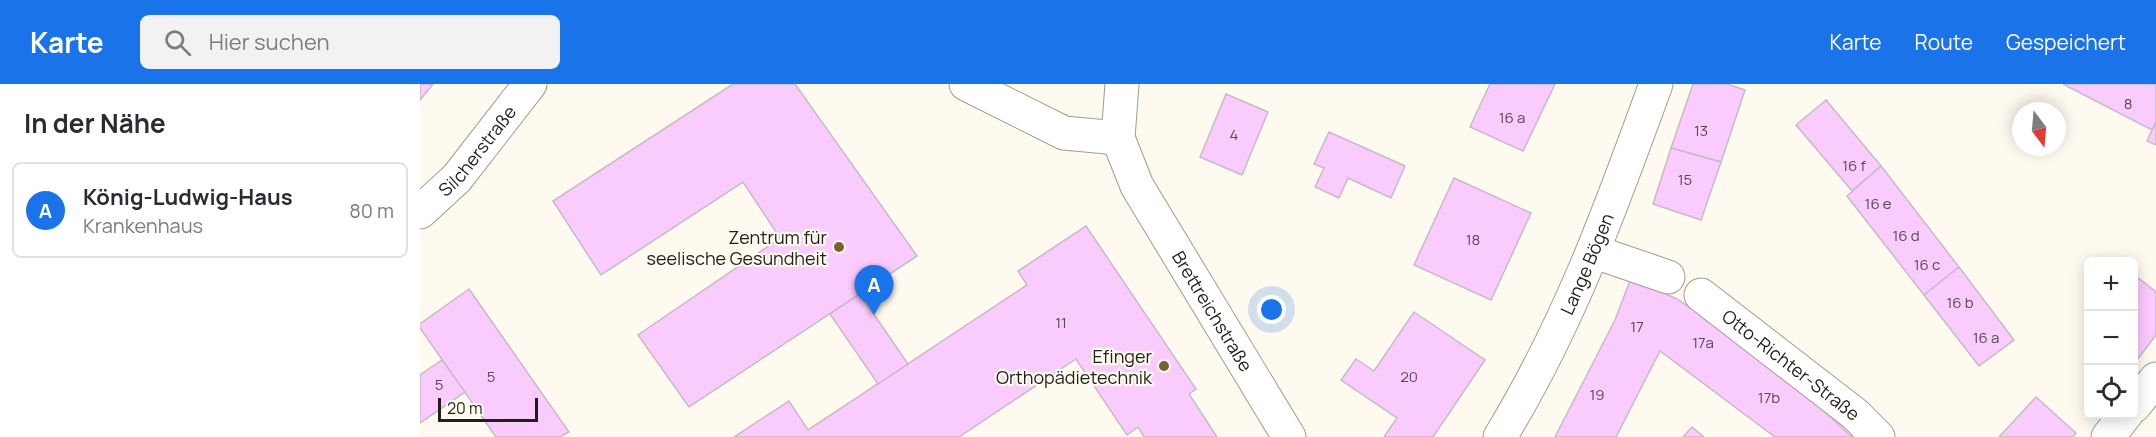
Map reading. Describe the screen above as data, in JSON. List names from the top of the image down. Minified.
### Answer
{"streets":{"street":["Silcherstraße","Lange Bögen","Brettreichstraße","Otto-Richter-Straße"]},"places":["Zentrum für seelische Gesundheit","Efinger Orthopädietechnik"],"house_numbers":["8","16 a","13","4","16 f","15","16 e","16 d","18","16 c","16 b","11","17","16 a","17a","5","20","5","19","17b"],"scale_bar":"20 m","north":"bottom","page":{"header":"Karte","search":"Hier suchen","nav":["Karte","Route","Gespeichert"],"heading":"In der Nähe","list":[{"mark":"A","name":"König-Ludwig-Haus","note":"Krankenhaus","value":"80 m"}],"map_buttons":["+","−"],"pins":"A","scale":"20 m"}}
